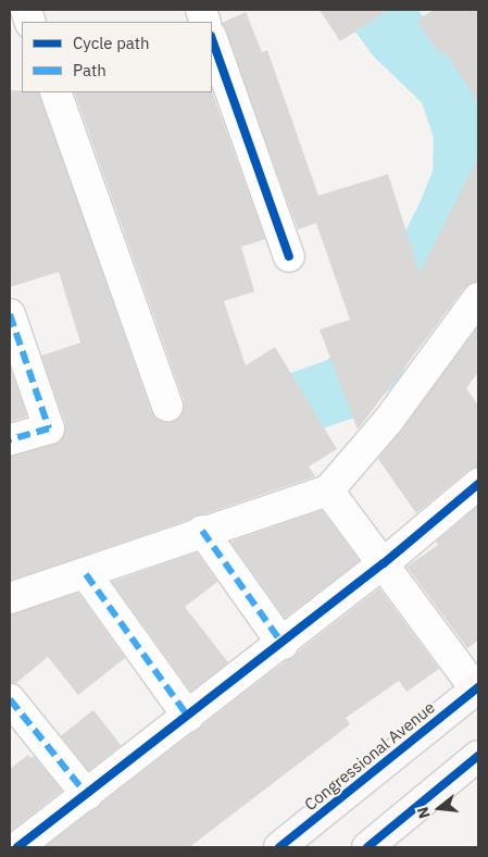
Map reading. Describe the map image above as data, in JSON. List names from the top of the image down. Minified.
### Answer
{"streets":{"main road":["Congressional Avenue"]},"legend":["Cycle path","Path"],"north":"left"}
